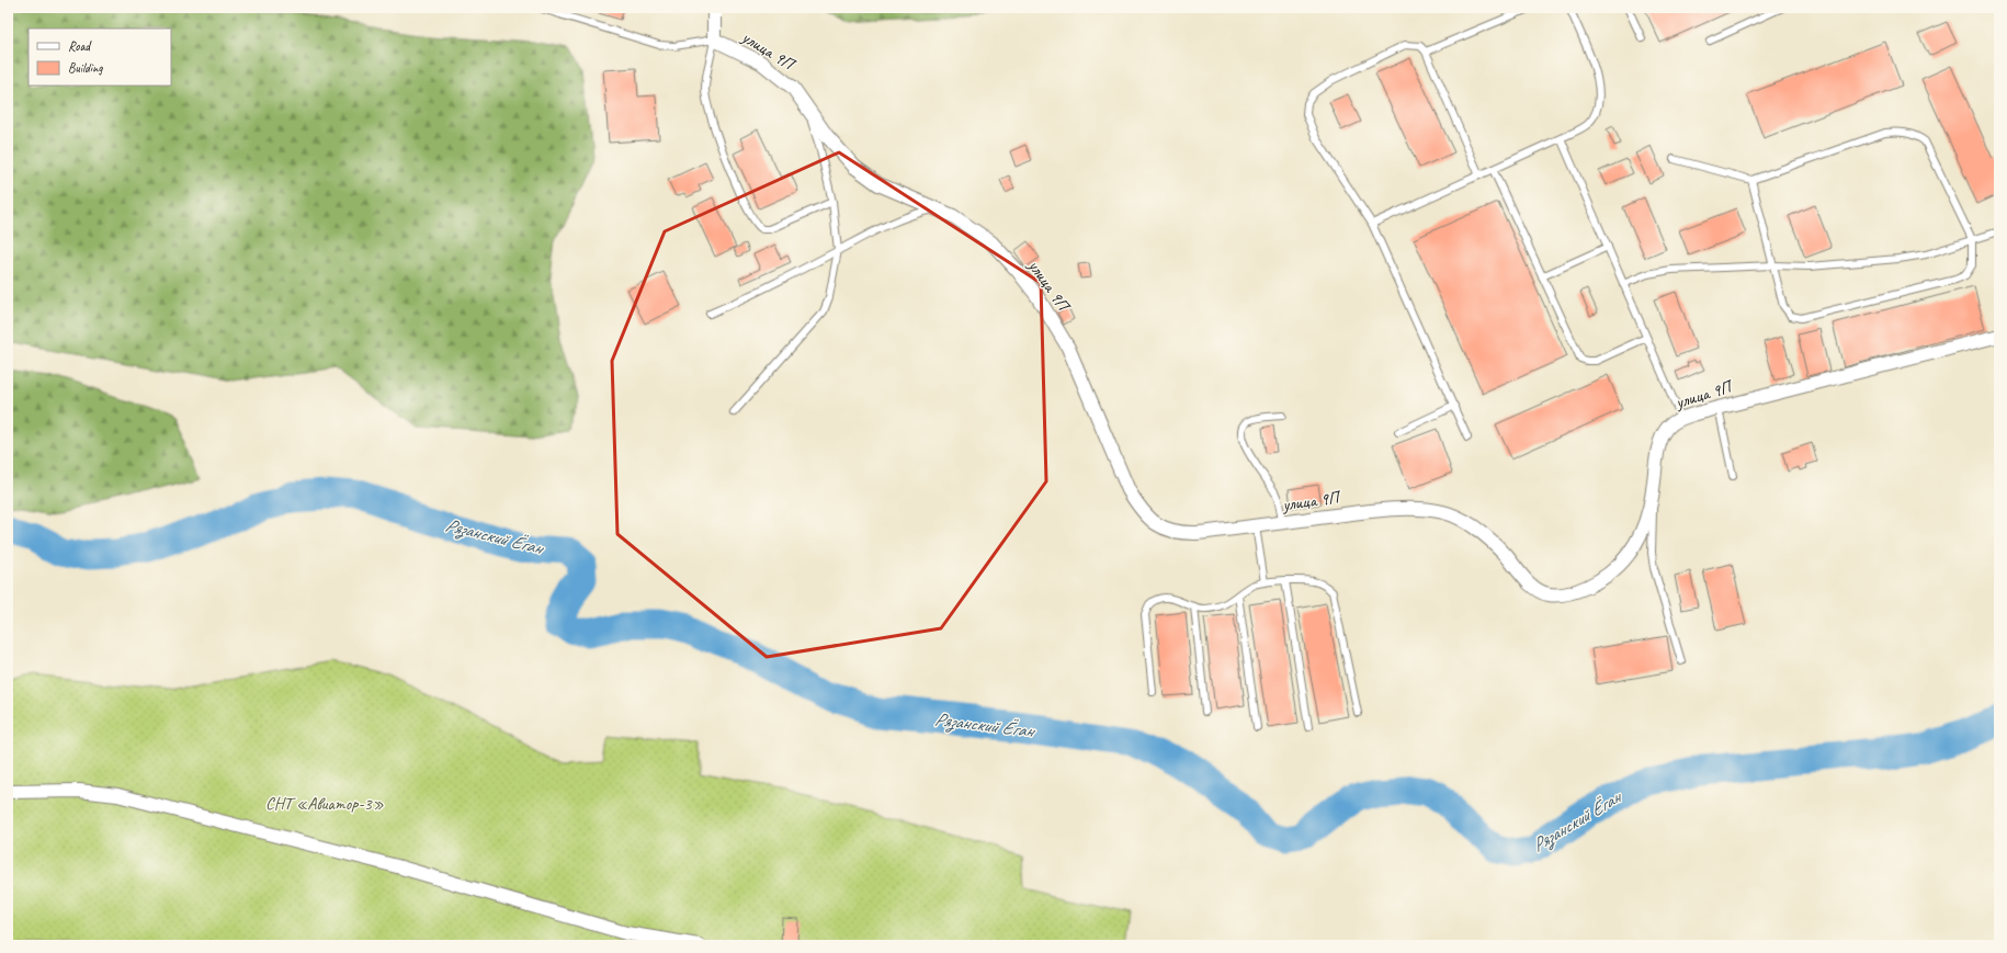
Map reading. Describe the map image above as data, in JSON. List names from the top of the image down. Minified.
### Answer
{"streets":{"street":["улица 9П"]},"water":["Рязанский Ёган"],"parks":["СНТ «Авиатор-3»"],"legend":["Road","Building"]}
